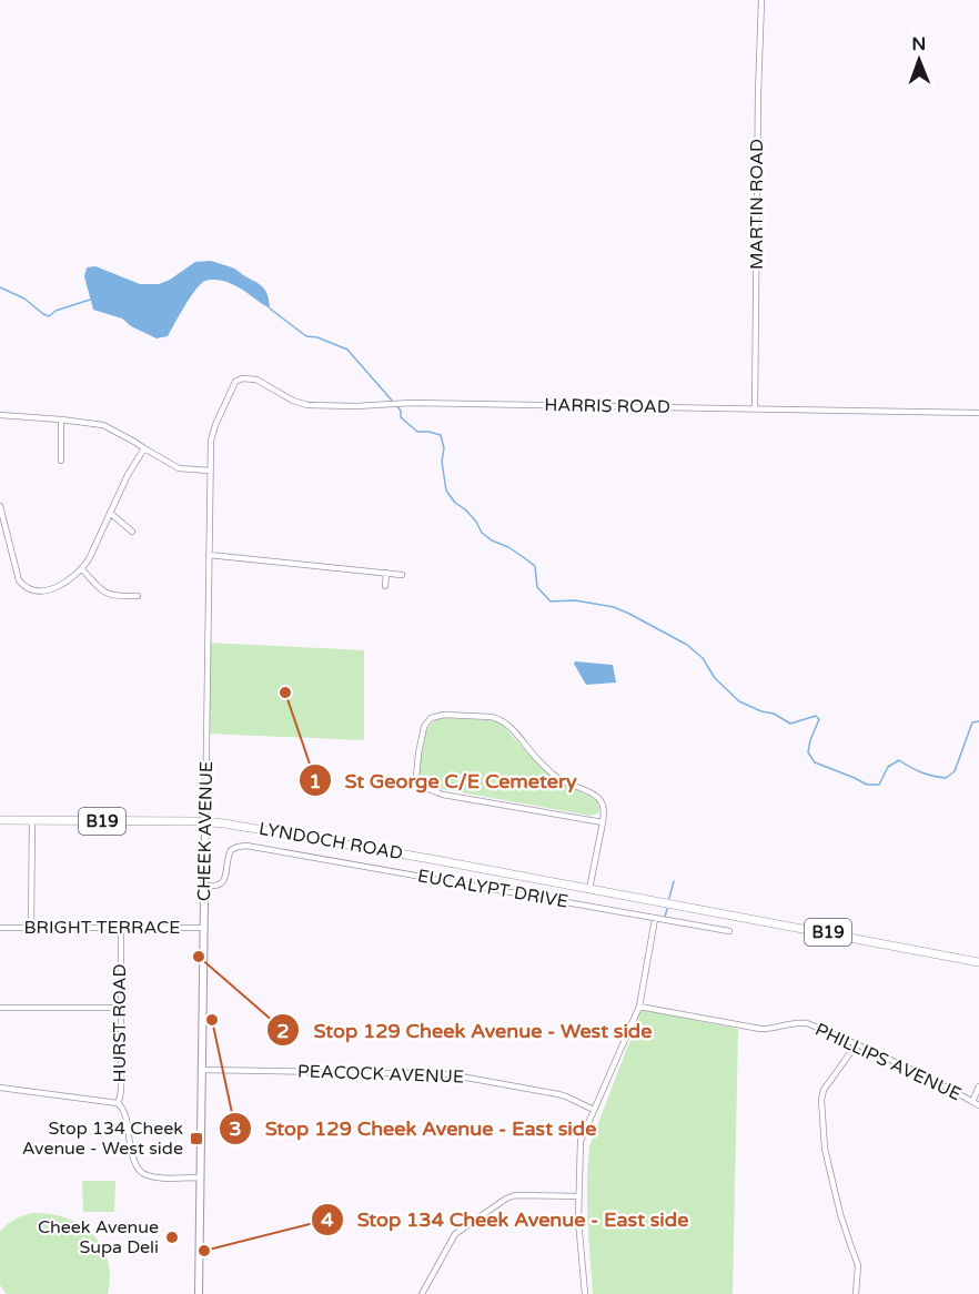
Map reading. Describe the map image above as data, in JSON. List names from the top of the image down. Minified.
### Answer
{"streets":{"main road":["B19","LYNDOCH ROAD"],"street":["MARTIN ROAD","HARRIS ROAD","CHEEK AVENUE","EUCALYPT DRIVE","BRIGHT TERRACE","HURST ROAD","PHILLIPS AVENUE","PEACOCK AVENUE"]},"crossings":[["MARTIN ROAD","HARRIS ROAD"],["HARRIS ROAD","CHEEK AVENUE"],["CHEEK AVENUE","LYNDOCH ROAD"],["CHEEK AVENUE","EUCALYPT DRIVE"],["CHEEK AVENUE","BRIGHT TERRACE"],["CHEEK AVENUE","HURST ROAD"],["CHEEK AVENUE","PEACOCK AVENUE"],["BRIGHT TERRACE","HURST ROAD"]],"places":{"other":["St George C/E Cemetery","Stop 129 Cheek Avenue - West side","Stop 129 Cheek Avenue - East side","Cheek Avenue Supa Deli","Stop 134 Cheek Avenue - East side"],"transit":["Stop 134 Cheek Avenue - West side"]},"north":"top"}
